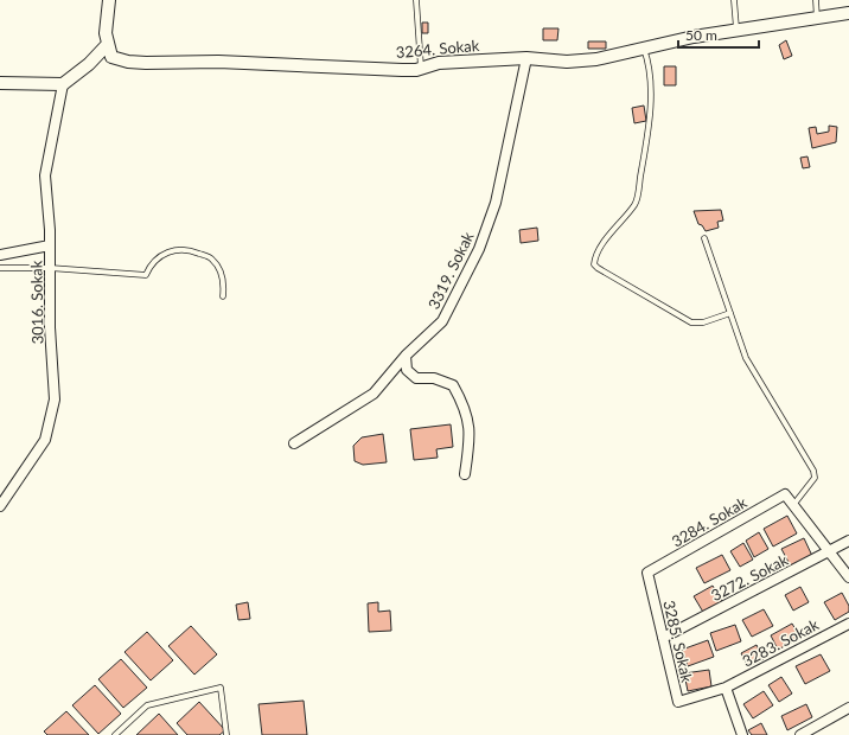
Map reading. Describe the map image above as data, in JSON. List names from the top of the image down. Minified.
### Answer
{"streets":{"street":["3264. Sokak","3319. Sokak","3016. Sokak","3284. Sokak","3272. Sokak","3285. Sokak","3283. Sokak"]},"crossings":[["3264. Sokak","3319. Sokak"],["3284. Sokak","3285. Sokak"],["3272. Sokak","3285. Sokak"],["3285. Sokak","3283. Sokak"]],"scale_bar":"50 m"}
